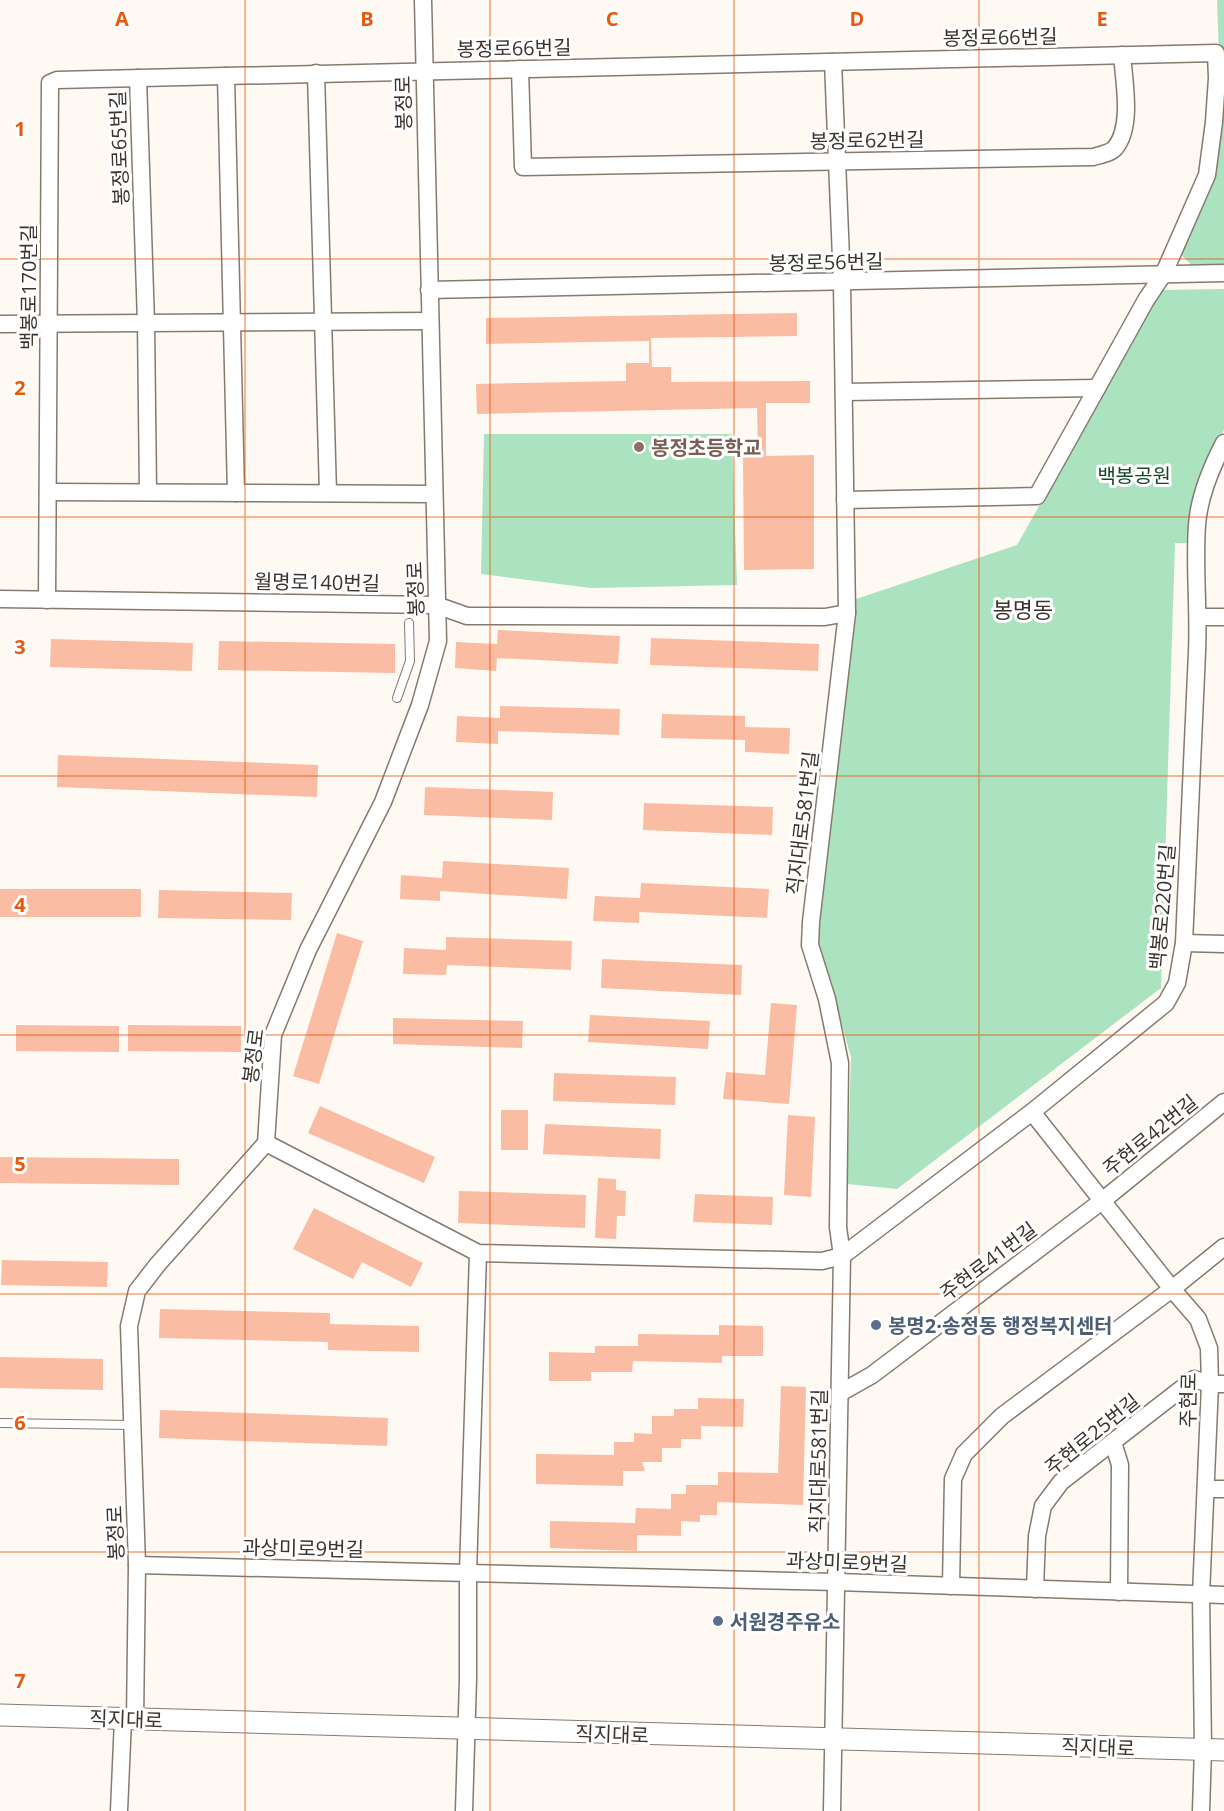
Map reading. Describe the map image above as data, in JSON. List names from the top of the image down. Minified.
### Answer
{"streets":{"street":["봉정로66번길","봉정로","봉정로62번길","봉정로65번길","봉정로56번길","백봉로170번길","월명로140번길","직지대로581번길","백봉로220번길","주현로42번길","주현로41번길","주현로","주현로25번길","과상미로9번길","직지대로"]},"crossings":[["봉정로66번길","봉정로"],["봉정로66번길","봉정로62번길"],["봉정로66번길","봉정로65번길"],["봉정로66번길","봉정로56번길"],["봉정로66번길","직지대로581번길"],["봉정로","봉정로65번길"],["봉정로","봉정로56번길"],["봉정로","월명로140번길"],["봉정로","과상미로9번길"],["봉정로","직지대로"],["봉정로62번길","직지대로581번길"],["봉정로65번길","백봉로170번길"],["봉정로56번길","직지대로581번길"],["백봉로170번길","월명로140번길"],["월명로140번길","직지대로581번길"],["직지대로581번길","백봉로220번길"],["직지대로581번길","주현로41번길"],["직지대로581번길","과상미로9번길"],["직지대로581번길","직지대로"],["백봉로220번길","주현로"],["주현로42번길","주현로41번길"],["주현로42번길","주현로"],["주현로41번길","주현로"],["주현로","주현로25번길"],["주현로","과상미로9번길"],["주현로","직지대로"],["주현로25번길","과상미로9번길"]],"districts":["봉명동"],"parks":["백봉공원"],"places":["봉정초등학교","봉명2·송정동 행정복지센터","서원경주유소"],"grid":{"columns":["A","B","C","D","E"],"rows":["1","2","3","4","5","6","7"]}}
